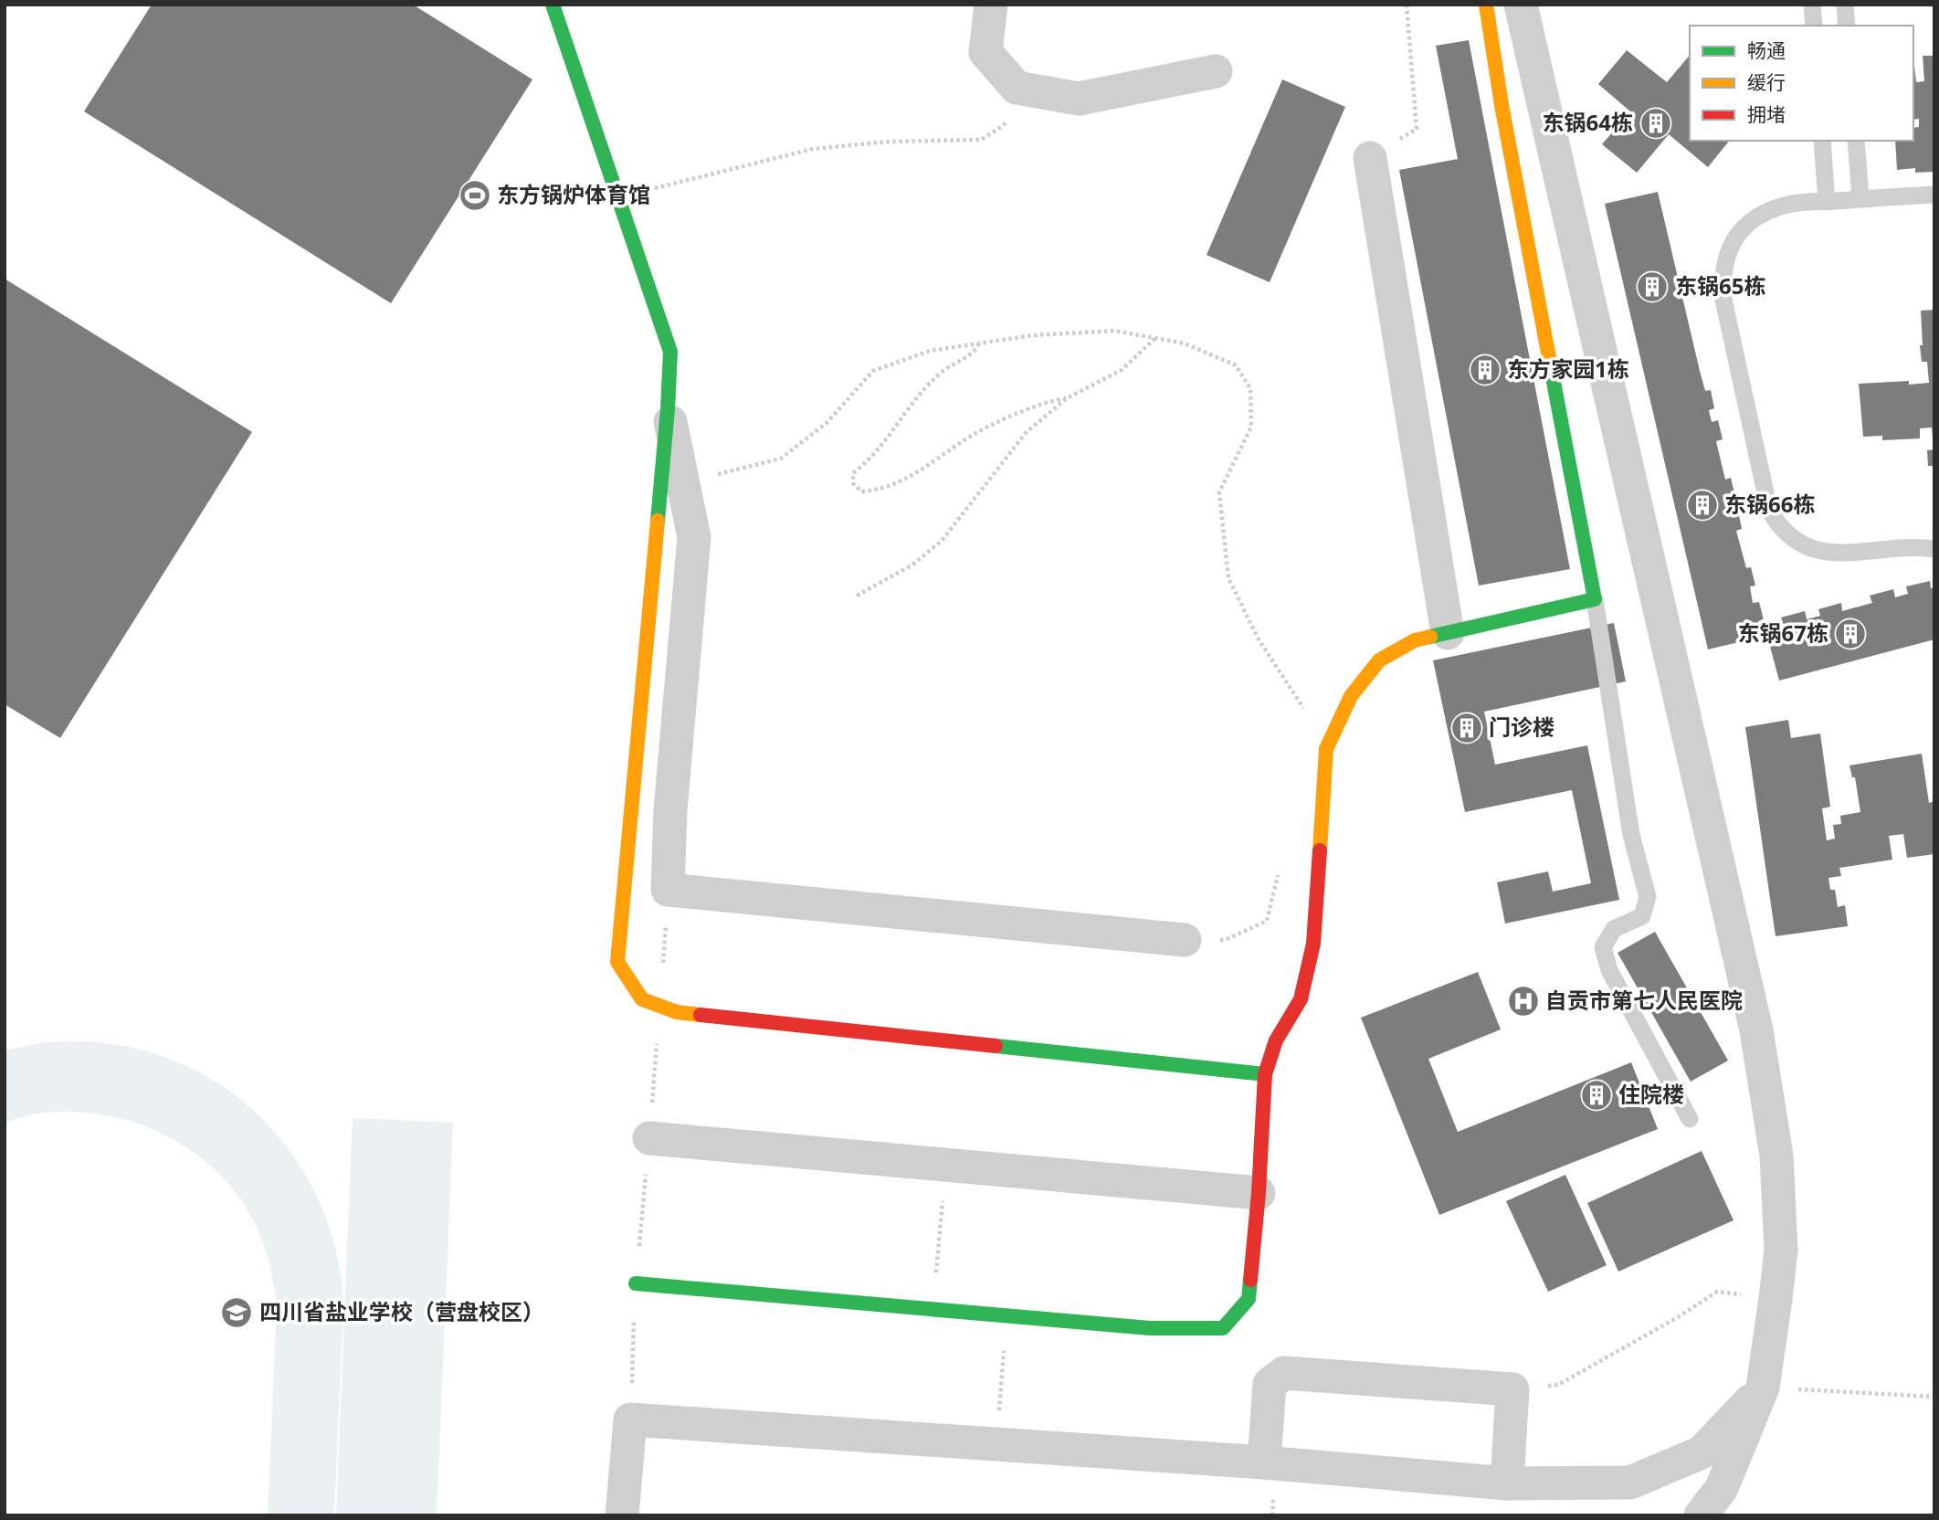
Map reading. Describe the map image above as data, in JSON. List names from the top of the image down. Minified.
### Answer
{"places":{"building":["东锅64栋","东锅65栋","东方家园1栋","东锅66栋","东锅67栋","门诊楼","住院楼"],"sports":["东方锅炉体育馆"],"hospital":["自贡市第七人民医院"],"school or university":["四川省盐业学校（营盘校区）"]},"legend":["畅通","缓行","拥堵"]}
